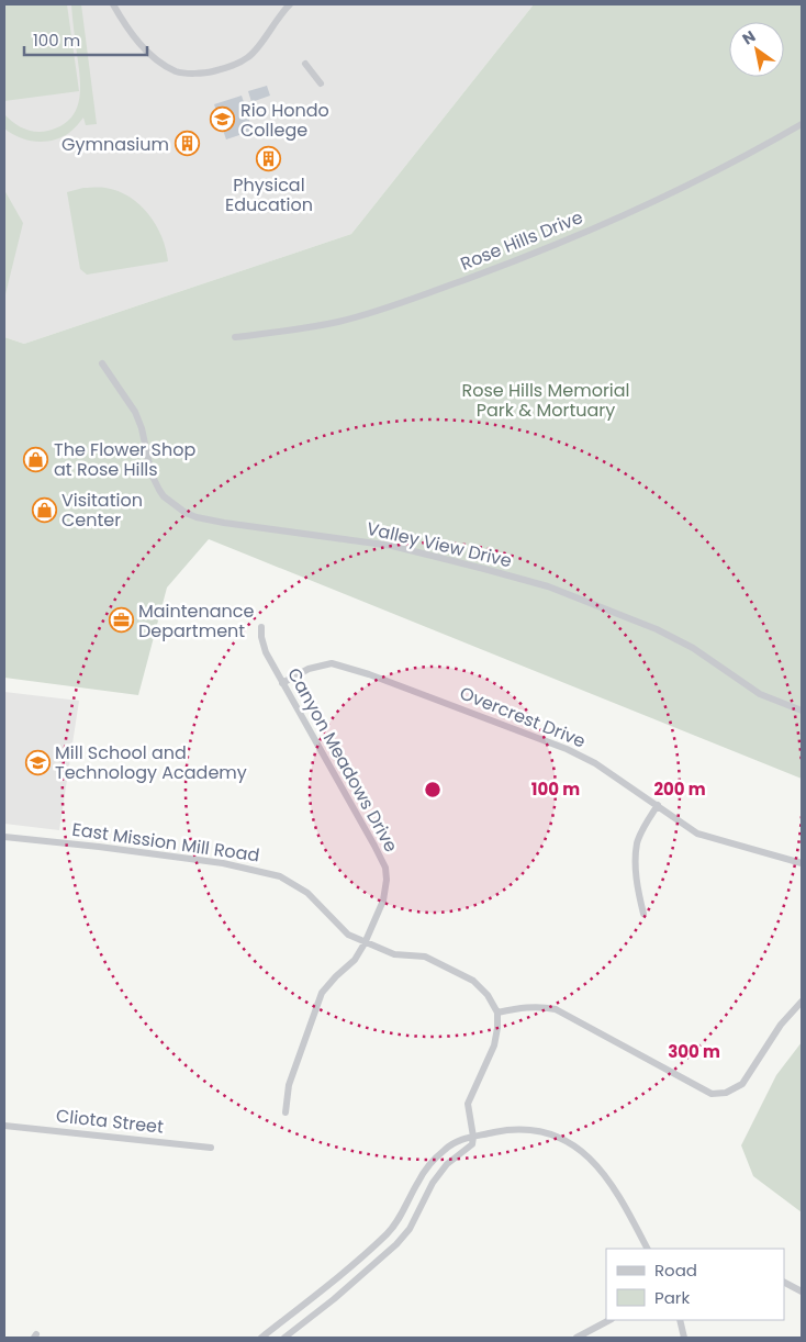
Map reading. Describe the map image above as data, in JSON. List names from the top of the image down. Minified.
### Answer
{"streets":{"street":["Rose Hills Drive","Valley View Drive","Overcrest Drive","Canyon Meadows Drive","East Mission Mill Road","Cliota Street"]},"crossings":[["Overcrest Drive","Canyon Meadows Drive"],["Canyon Meadows Drive","East Mission Mill Road"]],"parks":["Rose Hills Memorial Park & Mortuary"],"places":{"school or university":["Rio Hondo College","Mill School and Technology Academy"],"building":["Gymnasium","Physical Education"],"shop":["The Flower Shop at Rose Hills","Visitation Center"],"office":["Maintenance Department"]},"legend":["Road","Park"],"scale_bar":"100 m","north":"top left","rings":["100 m","200 m","300 m"]}
